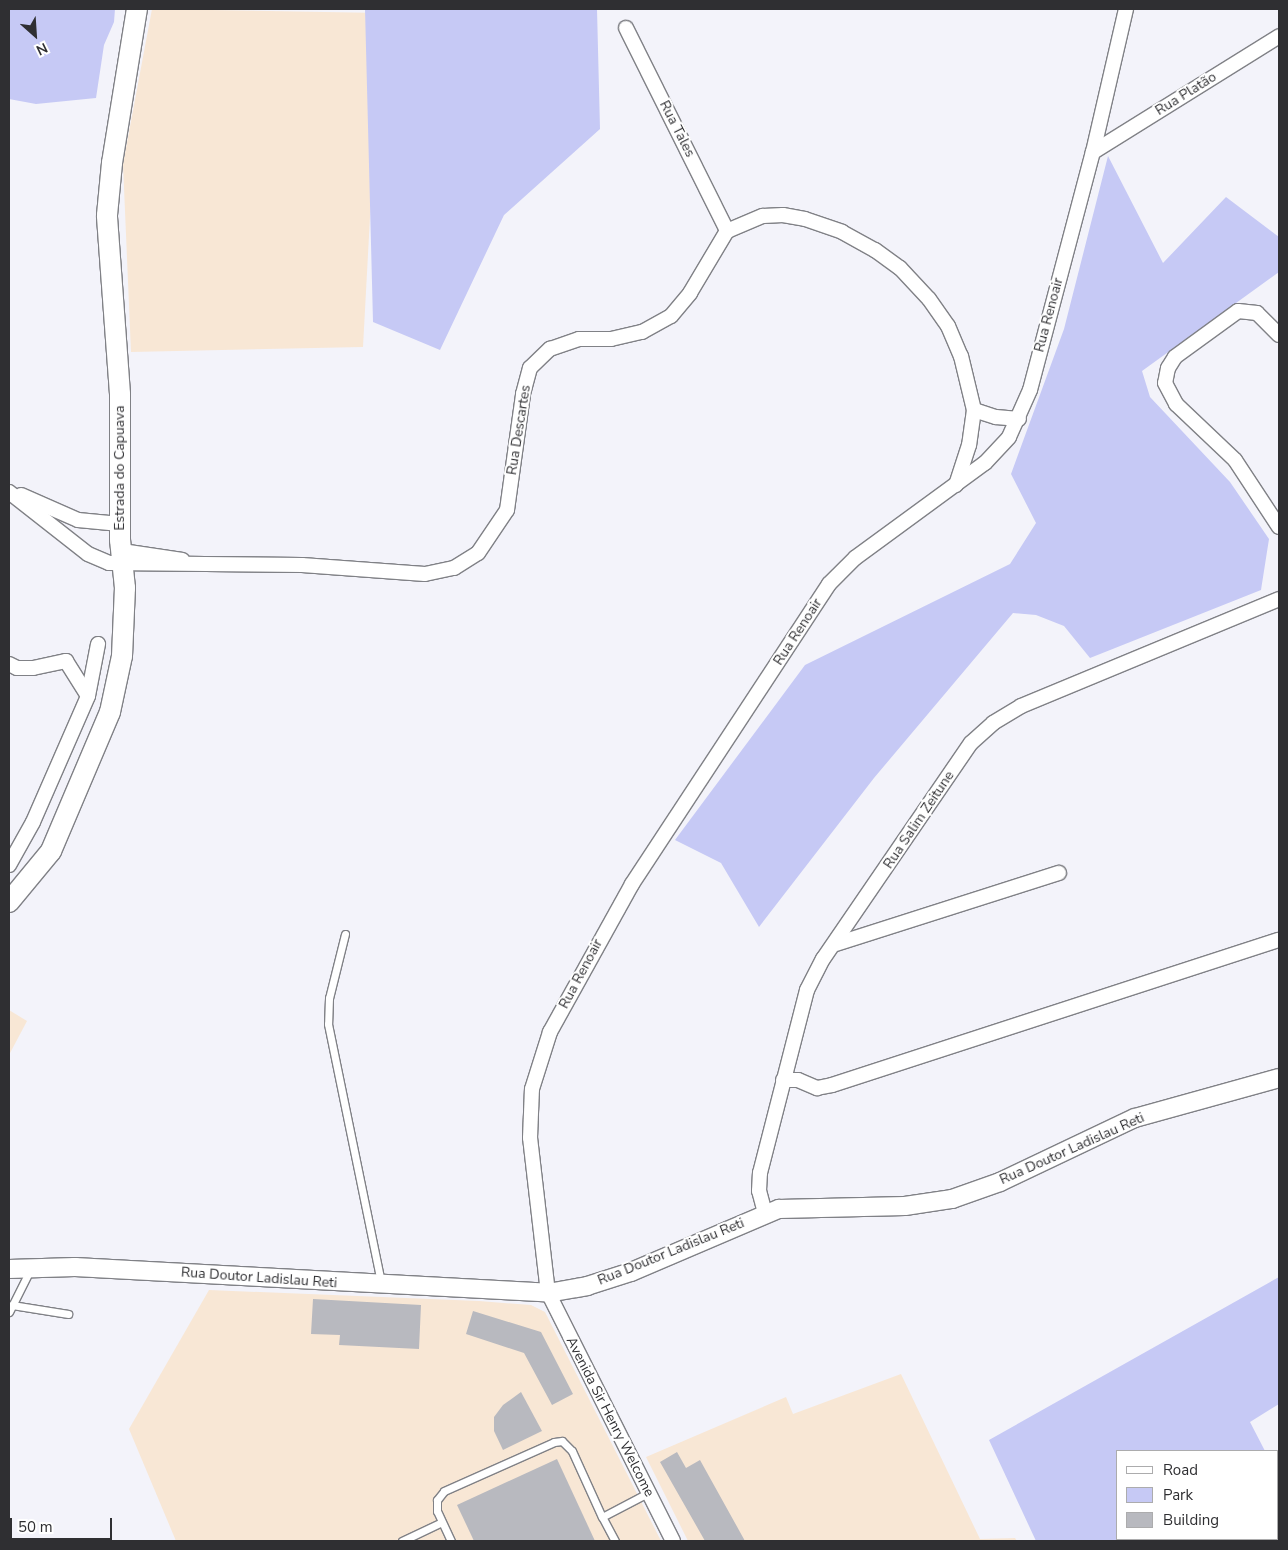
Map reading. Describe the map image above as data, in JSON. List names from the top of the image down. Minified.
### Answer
{"streets":{"main road":["Estrada do Capuava"],"street":["Rua Platão","Rua Tales","Rua Renoair","Rua Descartes","Rua Salim Zeitune","Rua Doutor Ladislau Reti","Avenida Sir Henry Welcome"]},"crossings":[["Rua Platão","Rua Renoair"],["Rua Tales","Rua Descartes"],["Rua Renoair","Rua Doutor Ladislau Reti"],["Rua Renoair","Avenida Sir Henry Welcome"],["Rua Descartes","Estrada do Capuava"],["Rua Salim Zeitune","Rua Doutor Ladislau Reti"],["Rua Doutor Ladislau Reti","Avenida Sir Henry Welcome"]],"legend":["Road","Park","Building"],"scale_bar":"50 m","north":"bottom right"}
